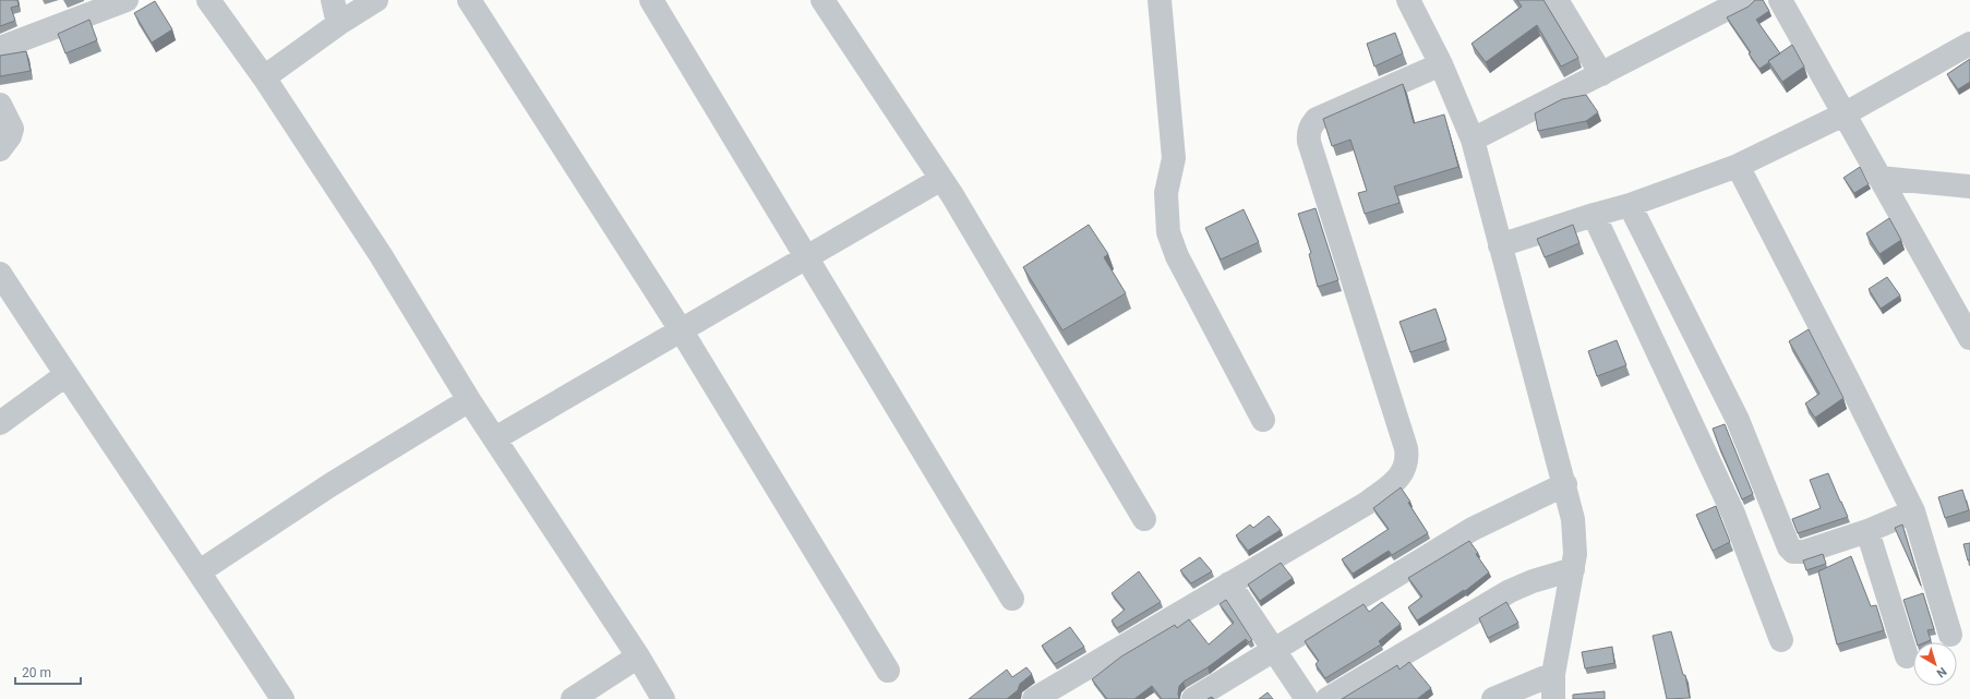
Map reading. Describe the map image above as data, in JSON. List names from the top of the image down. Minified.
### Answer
{"scale_bar":"20 m","north":"bottom right"}
